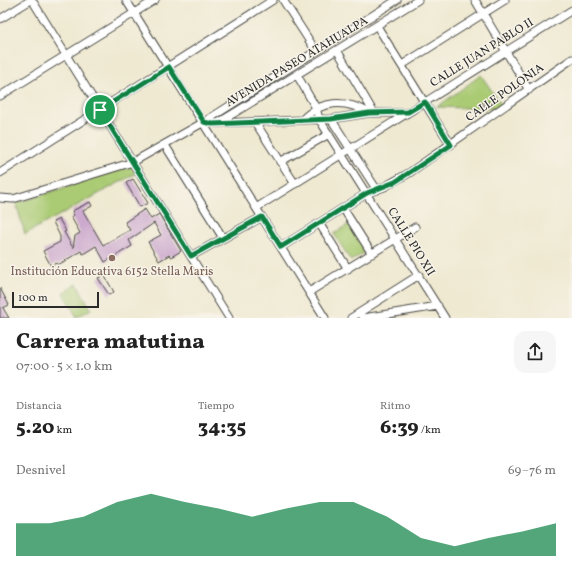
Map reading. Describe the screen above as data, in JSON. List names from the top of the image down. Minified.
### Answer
{"streets":{"street":["CALLE JUAN PABLO II","AVENIDA PASEO ATAHUALPA","CALLE POLONIA","CALLE PIO XII"]},"crossings":[["CALLE JUAN PABLO II","CALLE PIO XII"],["AVENIDA PASEO ATAHUALPA","CALLE PIO XII"],["CALLE POLONIA","CALLE PIO XII"]],"places":["Institución Educativa 6152 Stella Maris"],"scale_bar":"100 m","page":{"scale":"100 m","heading":["Carrera matutina","07:00 · 5 × 1.0 km"],"stats":[["Distancia","5.20 km"],["Tiempo","34:35"],["Ritmo","6:39 /km"]],"chart":["Desnivel","69–76 m"]}}
